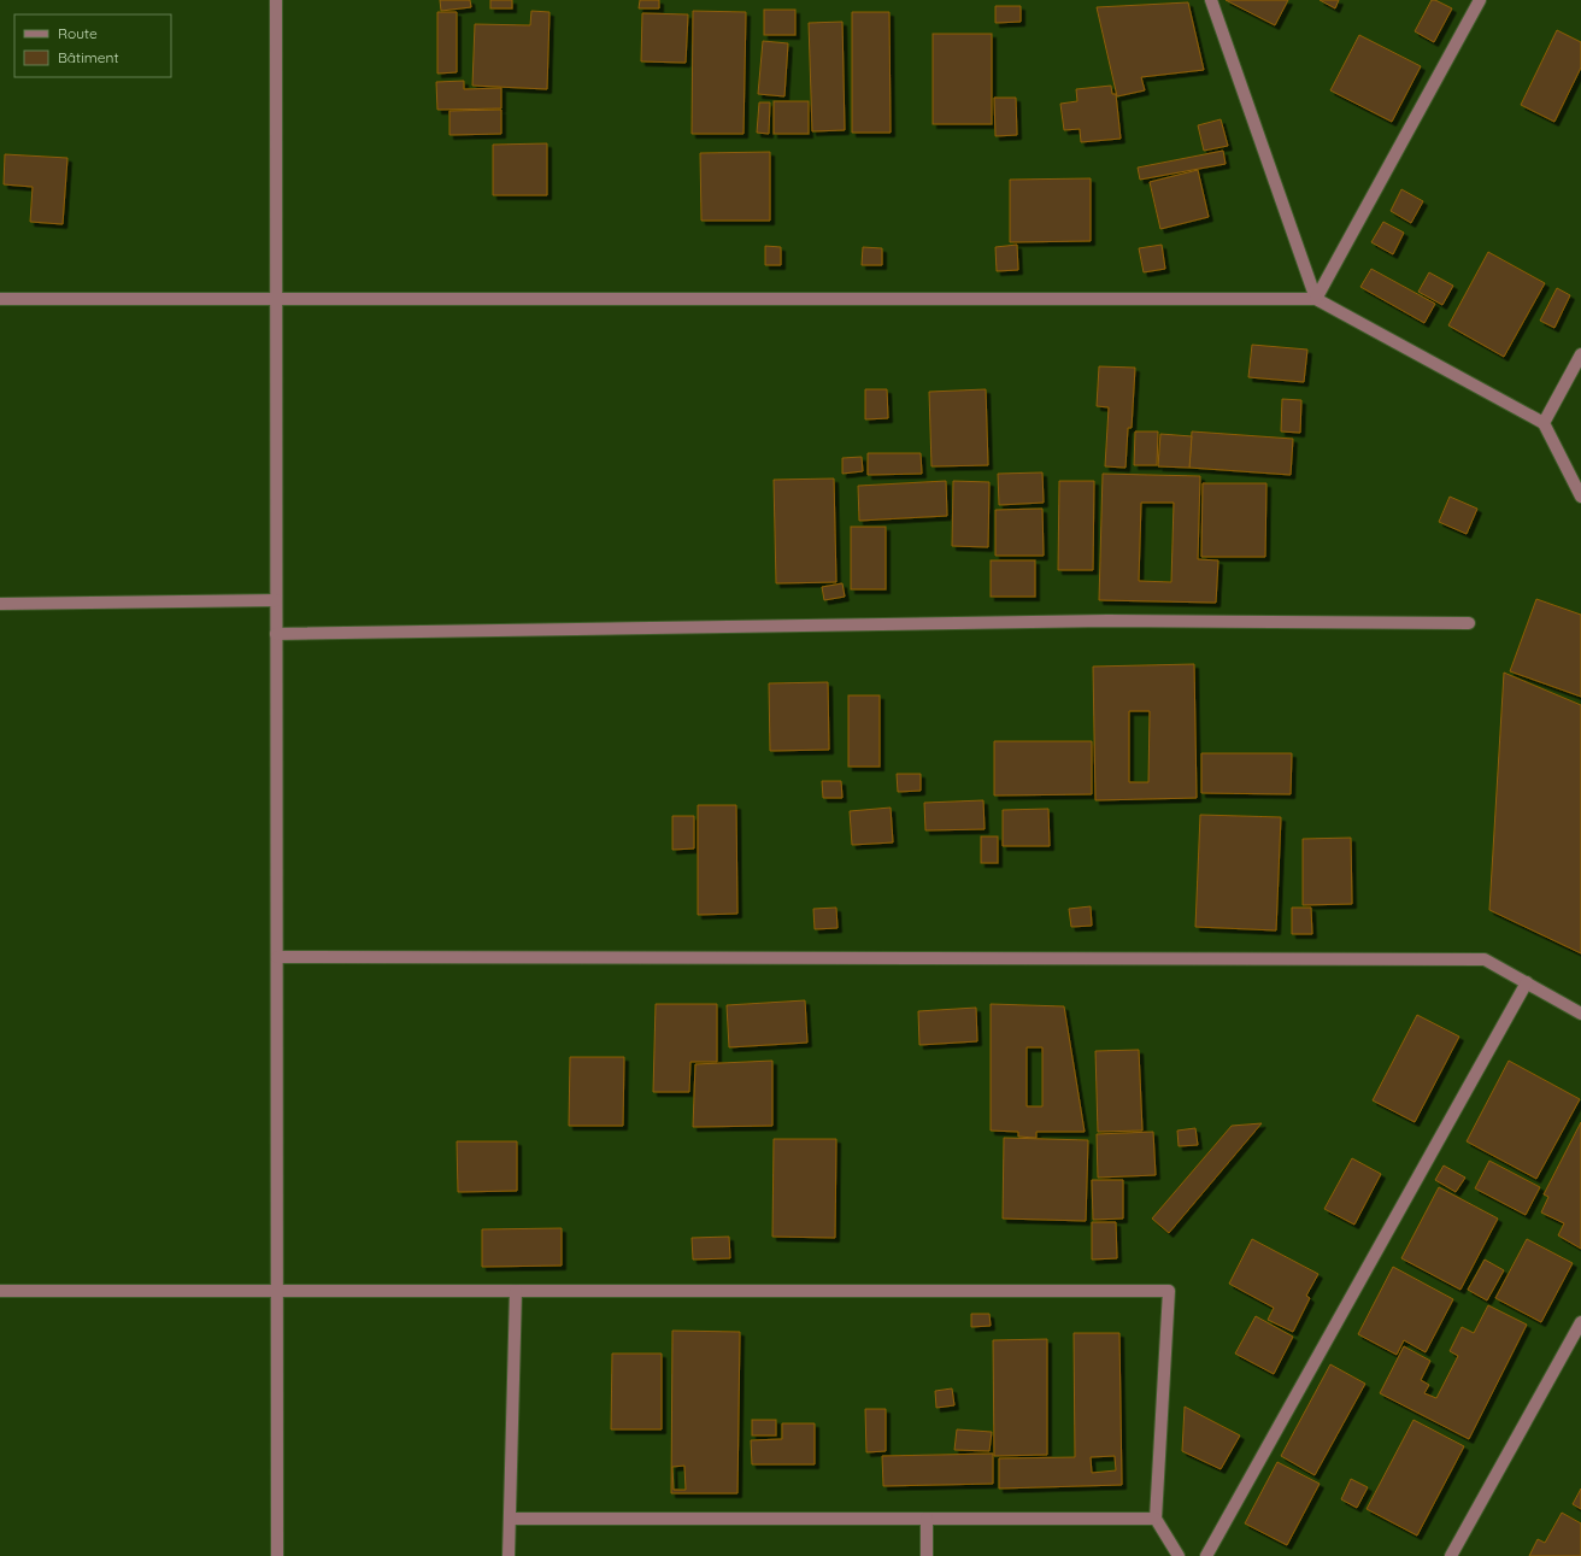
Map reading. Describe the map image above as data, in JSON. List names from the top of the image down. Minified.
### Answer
{"legend":["Route","Bâtiment"]}
